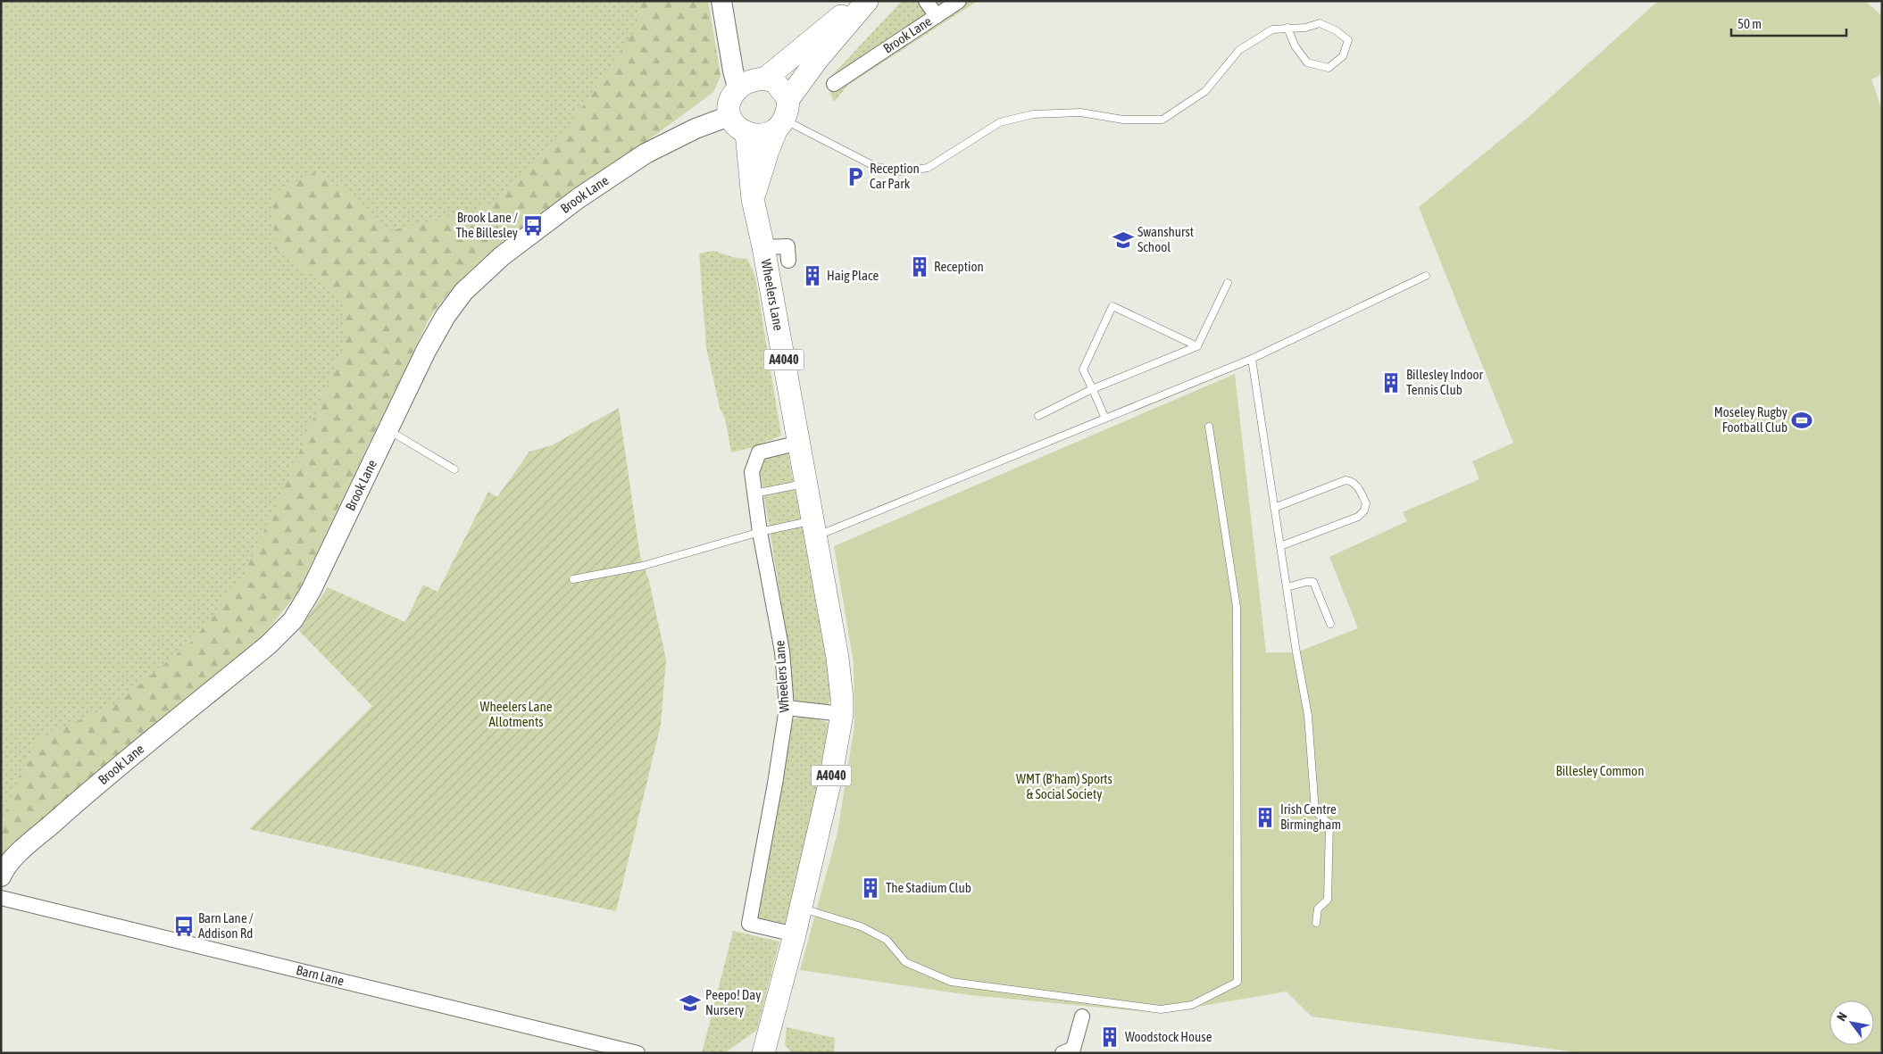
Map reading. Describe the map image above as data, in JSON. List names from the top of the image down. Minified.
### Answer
{"streets":{"main road":["Brook Lane","Wheelers Lane","A4040"],"street":["Barn Lane"]},"crossings":[["Brook Lane","Wheelers Lane"]],"parks":["Wheelers Lane Allotments","Billesley Common","WMT (B'ham) Sports & Social Society"],"places":{"parking":["Reception Car Park"],"bus stop":["Brook Lane / The Billesley","Barn Lane / Addison Rd"],"school or university":["Swanshurst School","Peepo! Day Nursery"],"building":["Reception","Haig Place","Billesley Indoor Tennis Club","Irish Centre Birmingham","The Stadium Club","Woodstock House"],"sports":["Moseley Rugby Football Club"]},"scale_bar":"50 m","north":"top left"}
